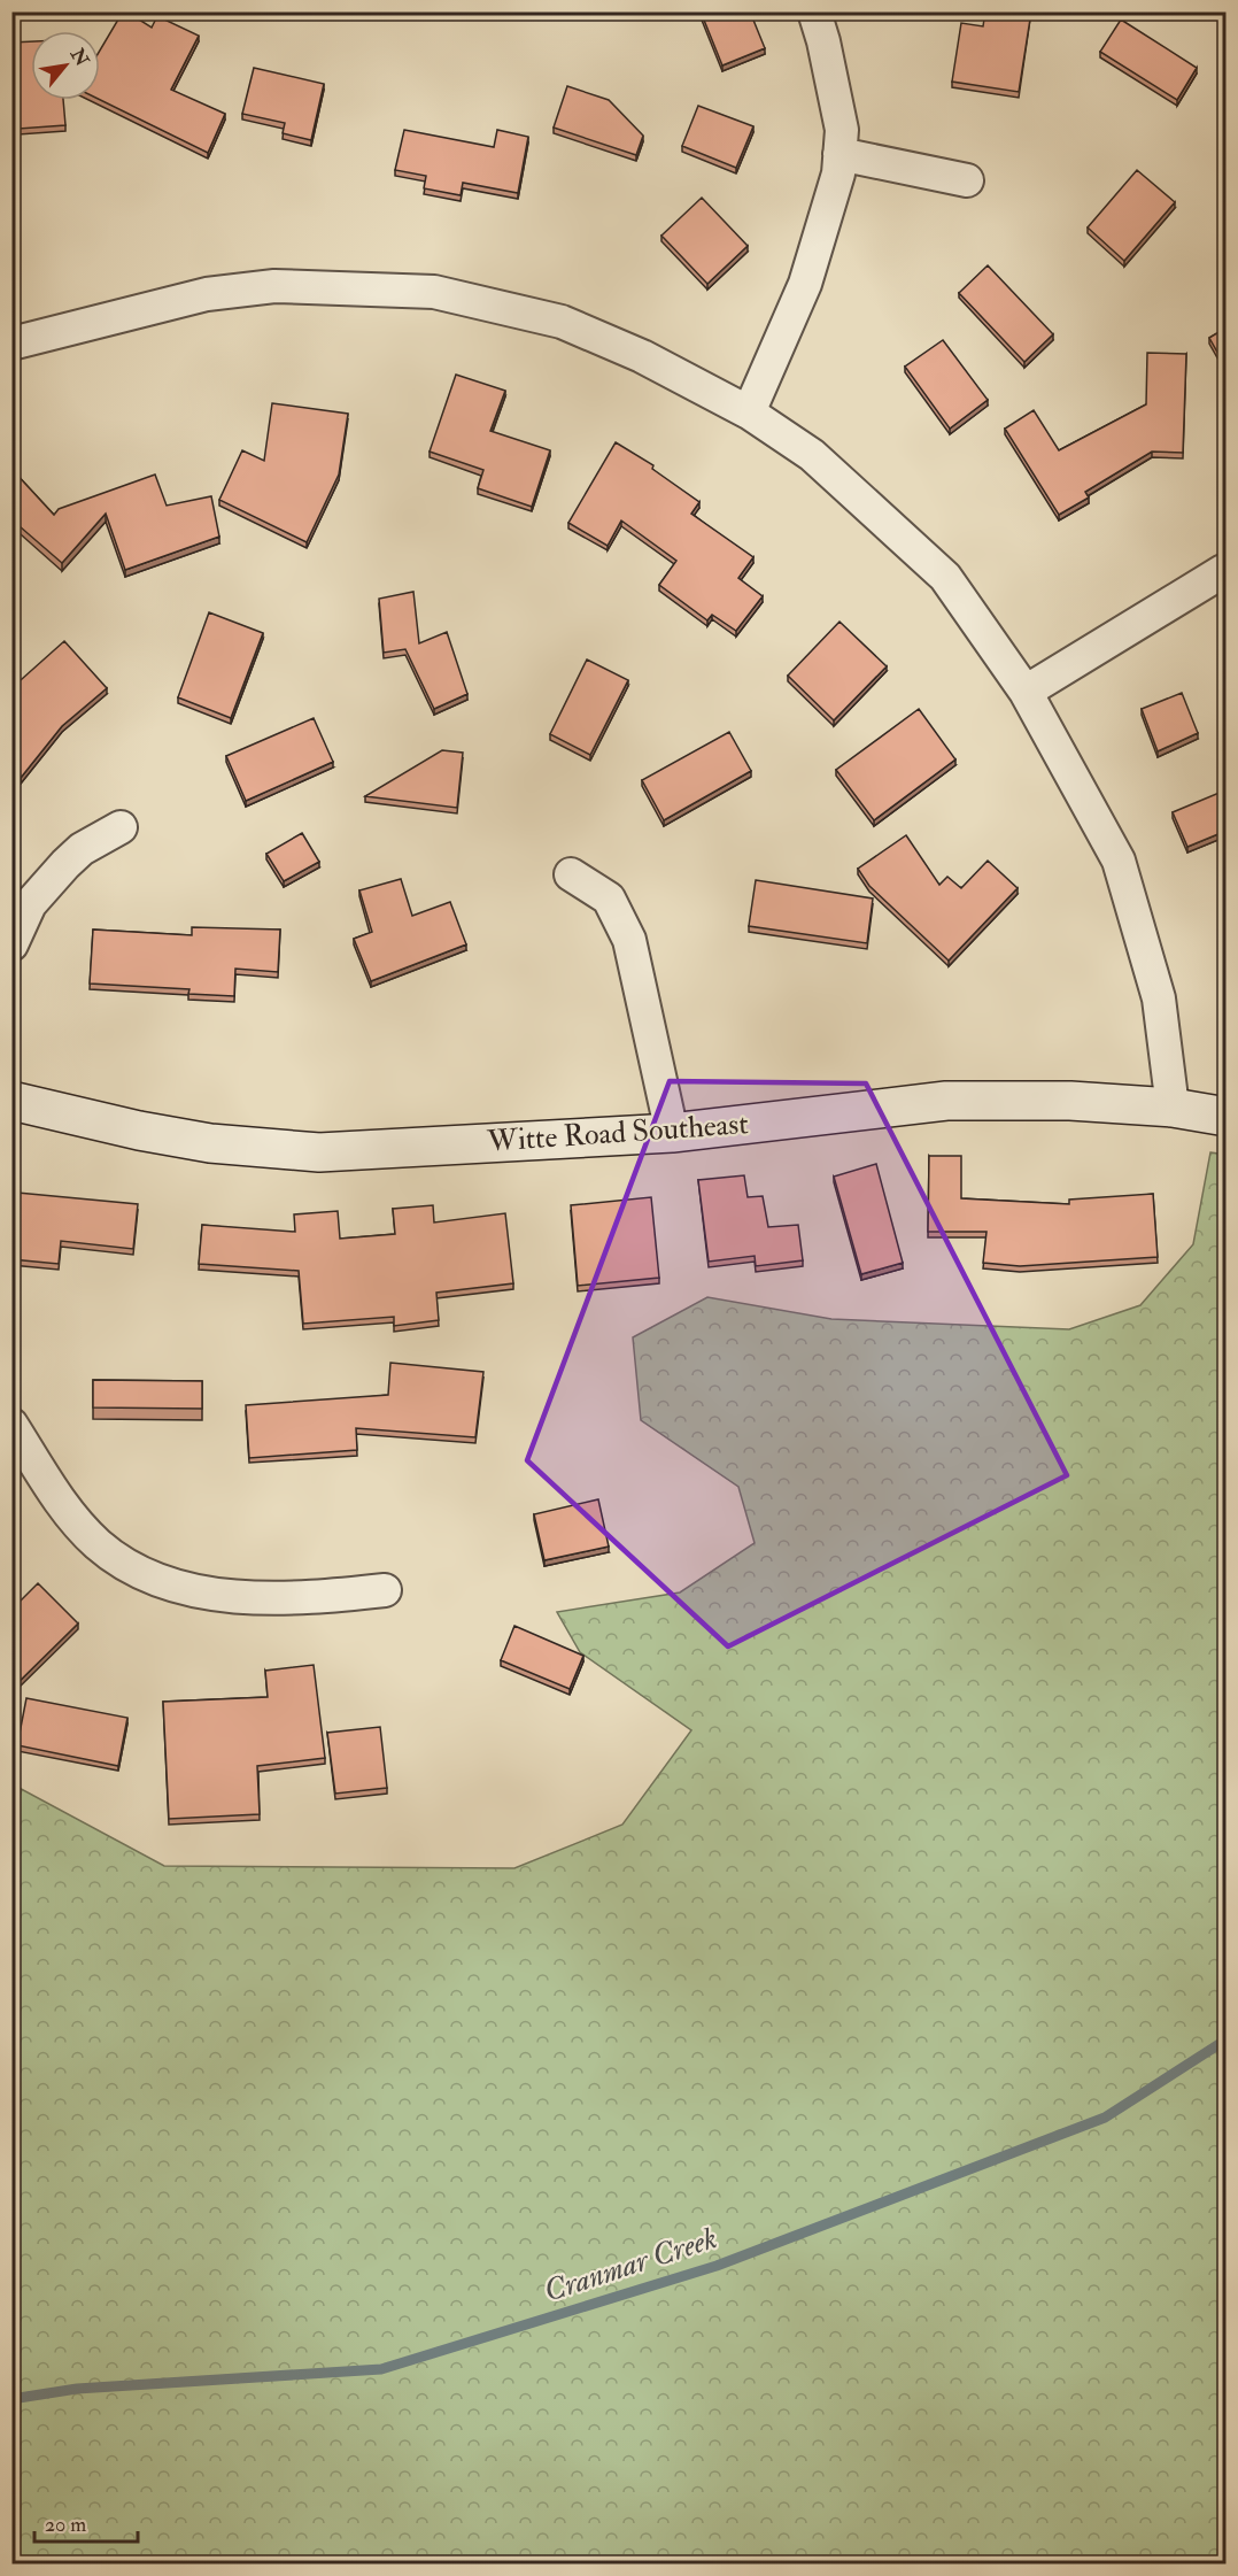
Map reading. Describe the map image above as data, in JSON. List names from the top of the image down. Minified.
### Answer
{"streets":{"street":["Witte Road Southeast"]},"water":["Cranmar Creek"],"scale_bar":"20 m","north":"top right"}
